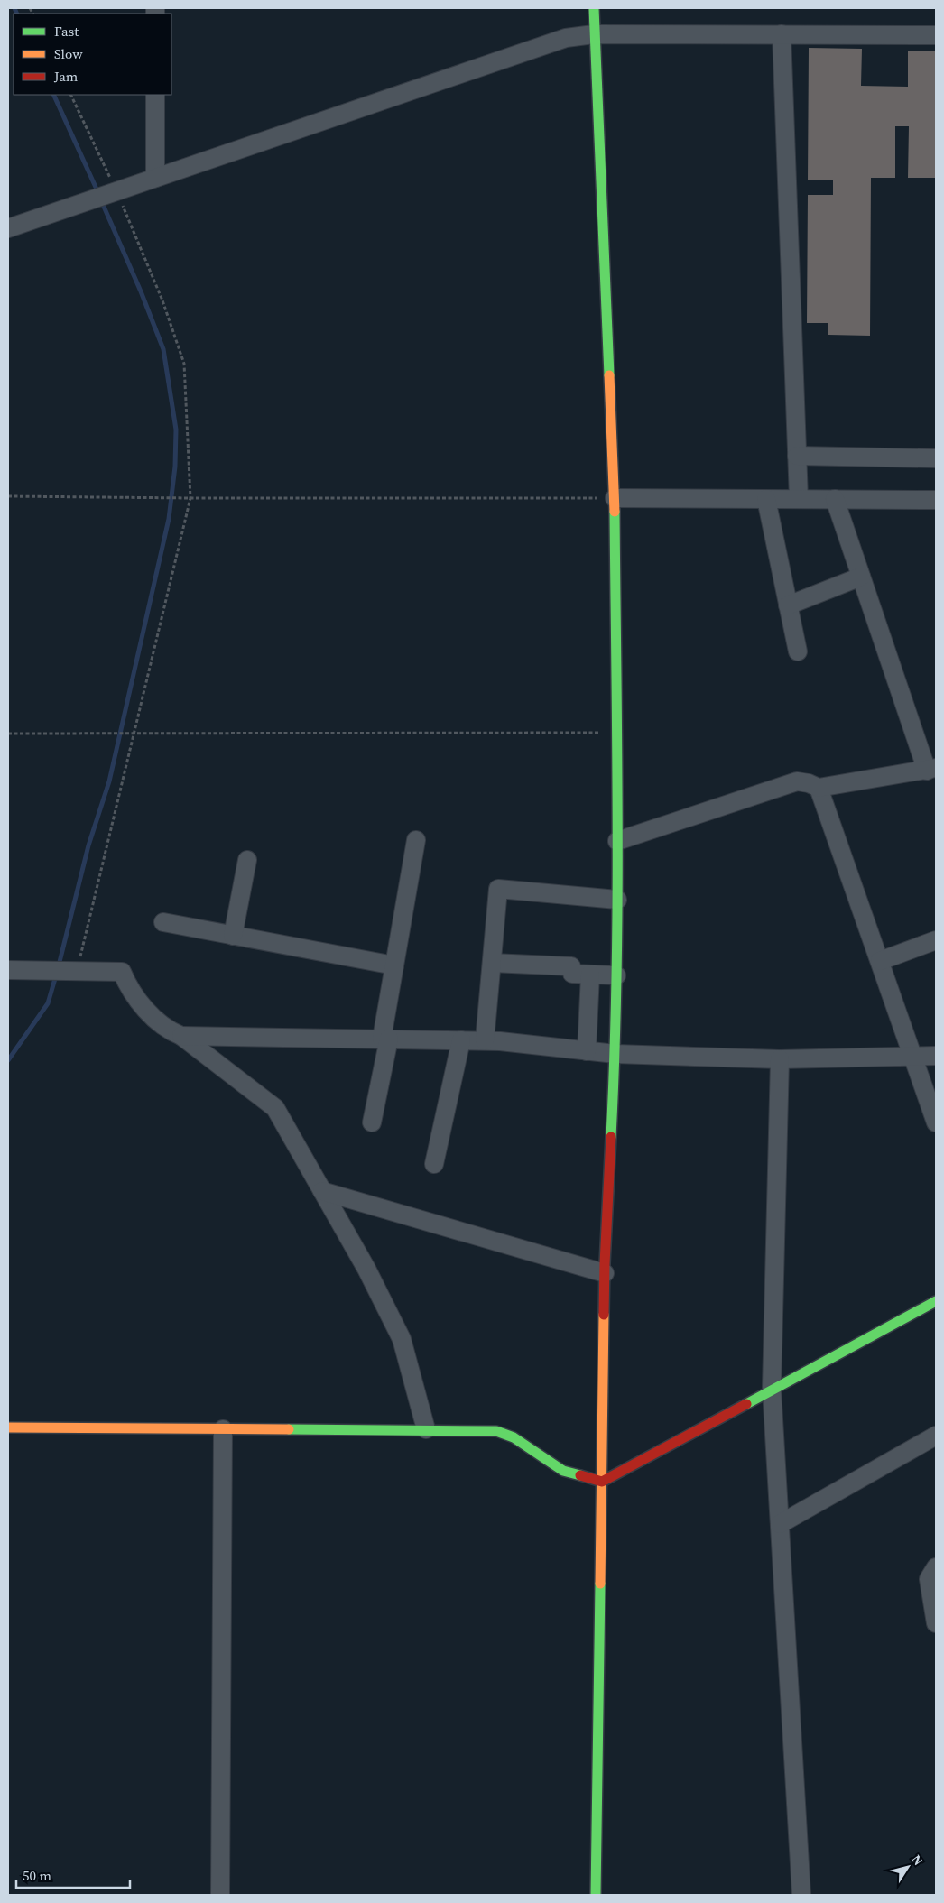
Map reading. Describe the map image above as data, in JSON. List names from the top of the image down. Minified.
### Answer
{"legend":["Fast","Slow","Jam"],"scale_bar":"50 m","north":"top right"}
